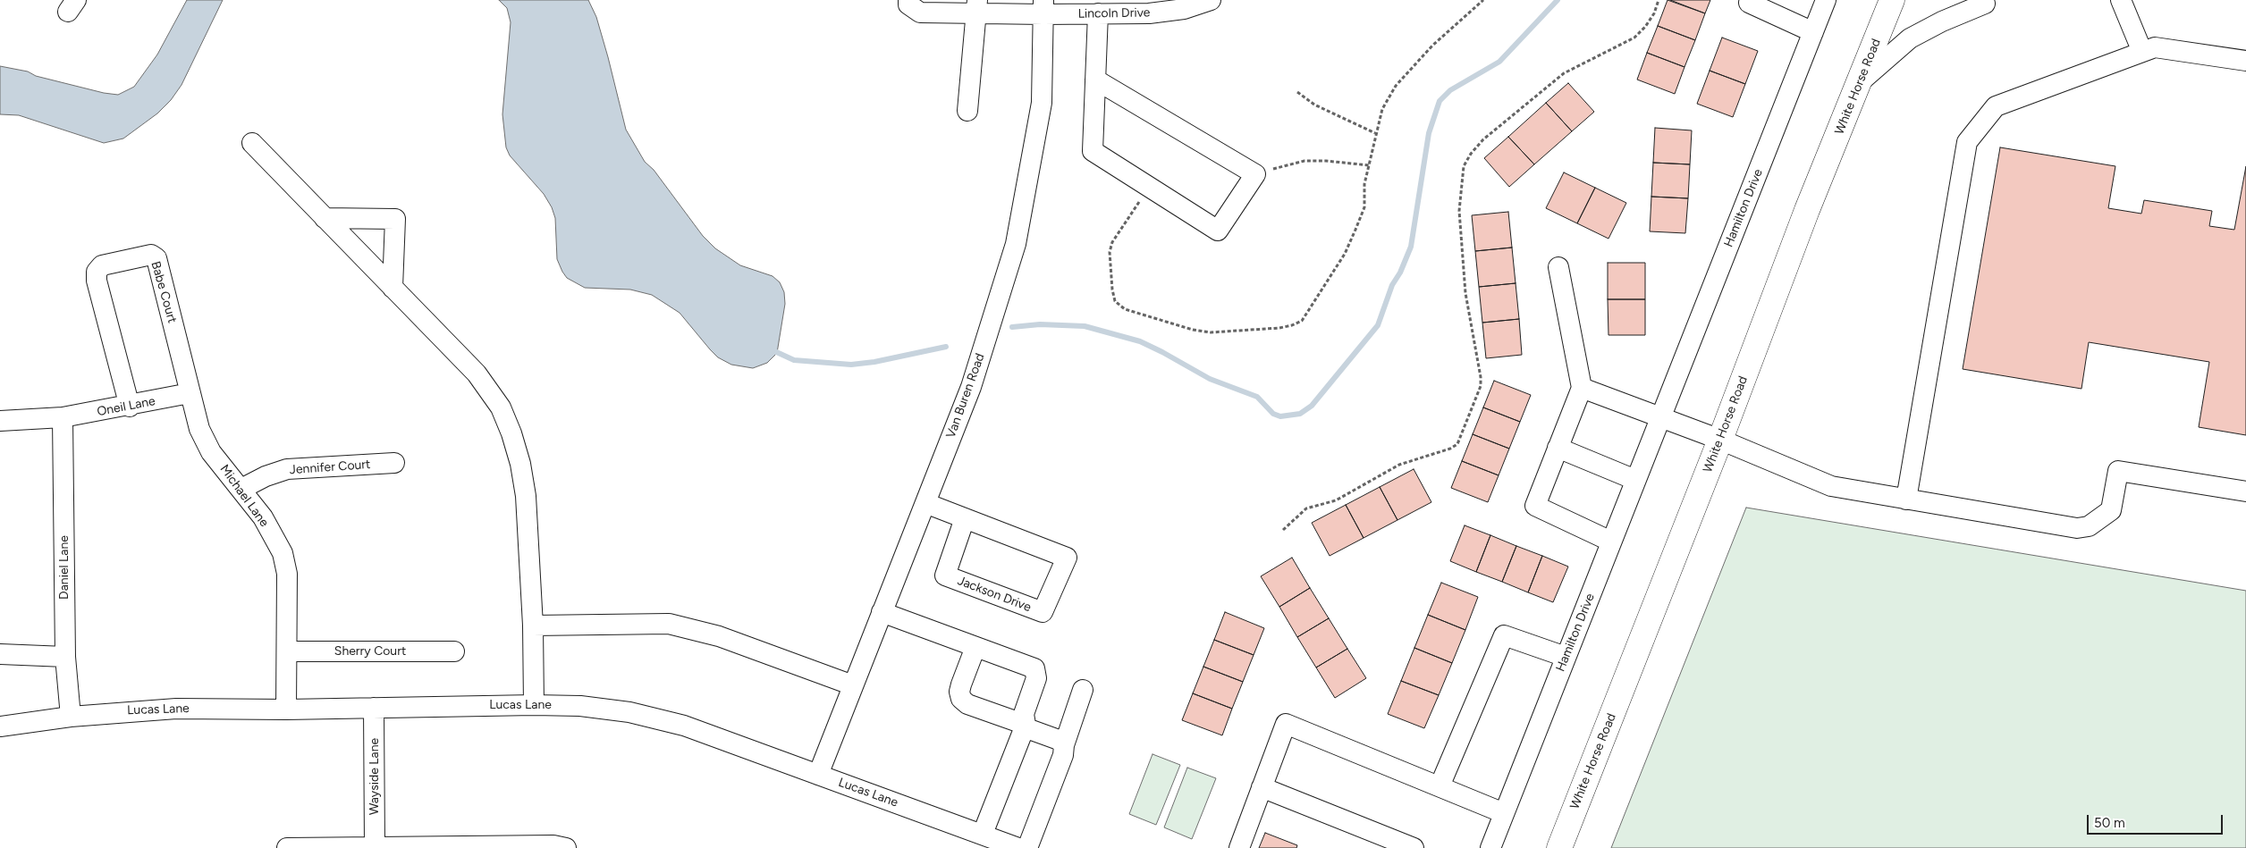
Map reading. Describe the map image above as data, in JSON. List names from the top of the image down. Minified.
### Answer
{"streets":{"main road":["White Horse Road"],"street":["Lincoln Drive","Hamilton Drive","Babe Court","Van Buren Road","Oneil Lane","Jennifer Court","Michael Lane","Daniel Lane","Jackson Drive","Sherry Court","Lucas Lane","Wayside Lane"]},"crossings":[["Lincoln Drive","Van Buren Road"],["Babe Court","Oneil Lane"],["Babe Court","Michael Lane"],["Van Buren Road","Jackson Drive"],["Van Buren Road","Lucas Lane"],["Oneil Lane","Michael Lane"],["Oneil Lane","Daniel Lane"],["Jennifer Court","Michael Lane"],["Michael Lane","Sherry Court"],["Michael Lane","Lucas Lane"],["Daniel Lane","Lucas Lane"],["Lucas Lane","Wayside Lane"]],"scale_bar":"50 m"}
